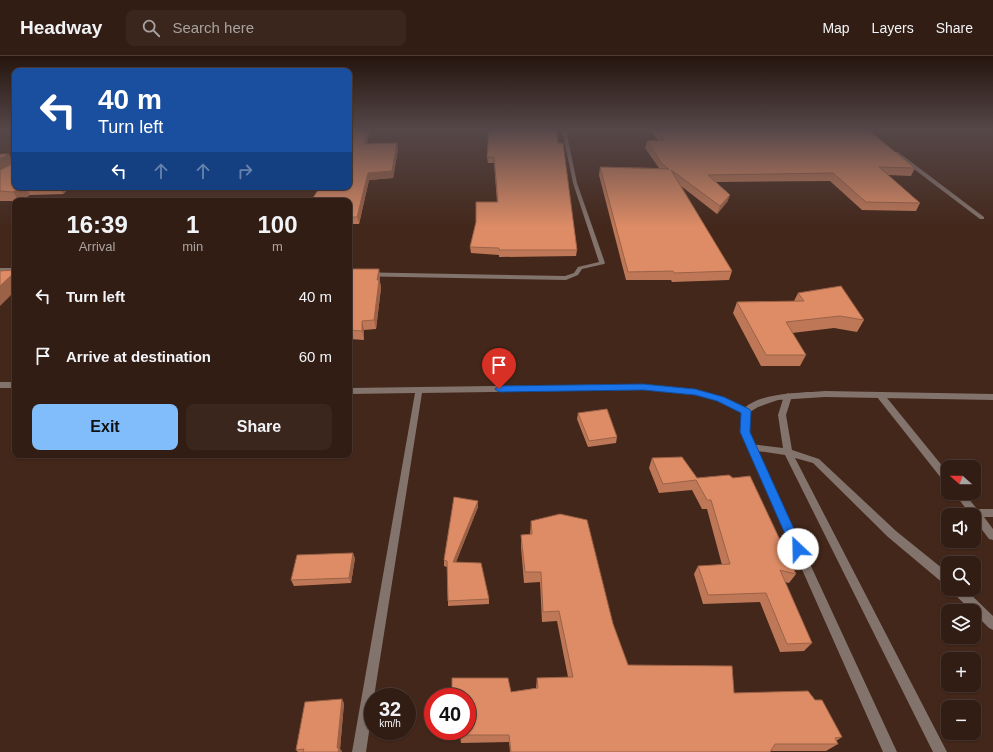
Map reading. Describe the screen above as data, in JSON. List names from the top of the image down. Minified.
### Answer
{"north":"left","page":{"header":"Headway","search":"Search here","nav":["Map","Layers","Share"],"turn":["40 m","Turn left"],"eta":["16:39","Arrival","1","min","100","m"],"list":[{"name":"Turn left","value":"40 m"},{"name":"Arrive at destination","value":"60 m"}],"buttons":["Exit","Share"],"map_buttons":["+","−"],"speed":"32 km/h","limit":"40"}}
